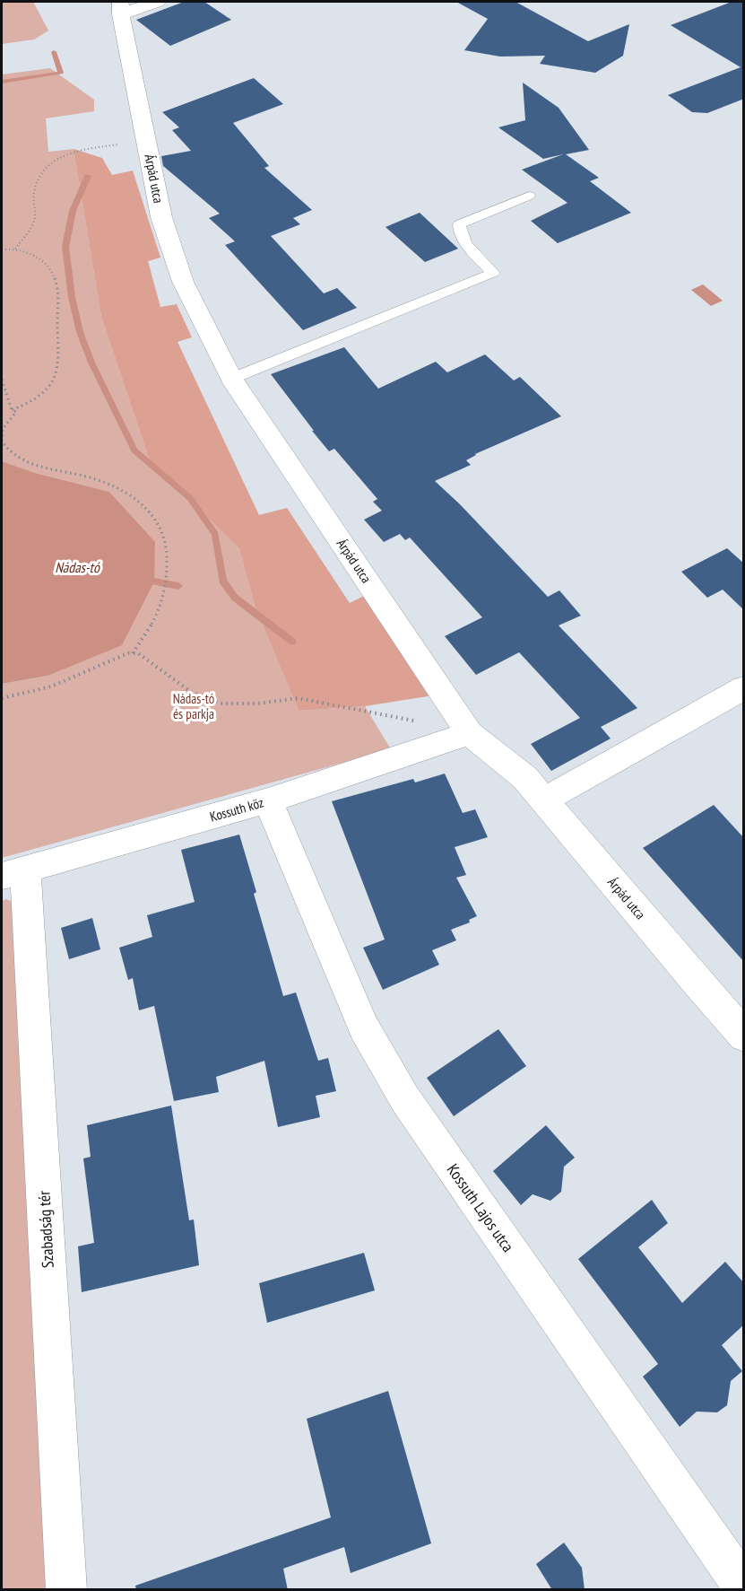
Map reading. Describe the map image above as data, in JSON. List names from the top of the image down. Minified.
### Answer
{"streets":{"street":["Árpád utca","Kossuth köz","Kossuth Lajos utca","Szabadság tér"]},"crossings":[["Árpád utca","Kossuth köz"],["Kossuth köz","Kossuth Lajos utca"],["Kossuth köz","Szabadság tér"]],"water":["Nádas-tó"],"parks":["Nádas-tó és parkja"]}
